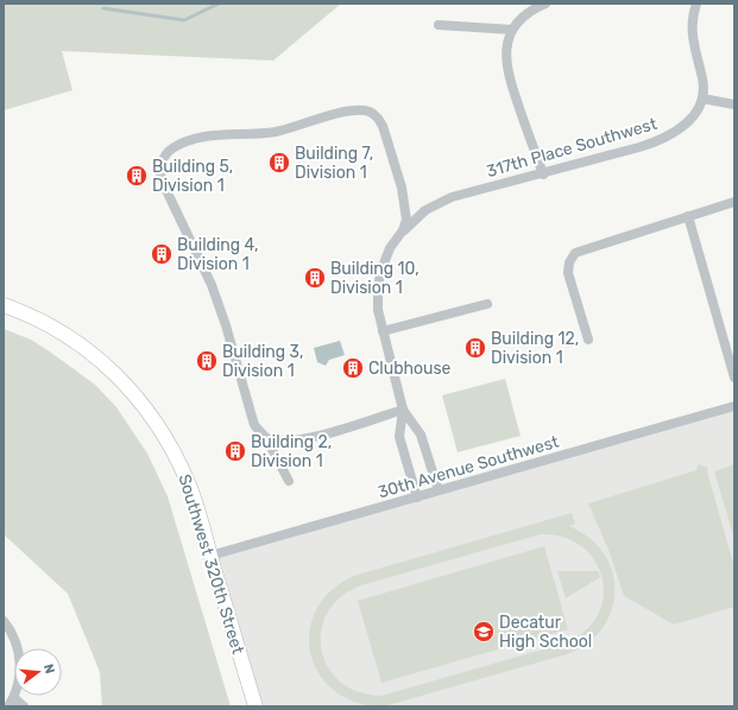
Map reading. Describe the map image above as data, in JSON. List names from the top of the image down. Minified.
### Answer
{"streets":{"main road":["Southwest 320th Street"],"street":["317th Place Southwest","30th Avenue Southwest"]},"crossings":[["30th Avenue Southwest","Southwest 320th Street"]],"places":{"building":["Building 7, Division 1","Building 5, Division 1","Building 4, Division 1","Building 10, Division 1","Building 12, Division 1","Building 3, Division 1","Clubhouse","Building 2, Division 1"],"school or university":["Decatur High School"]},"north":"right"}
